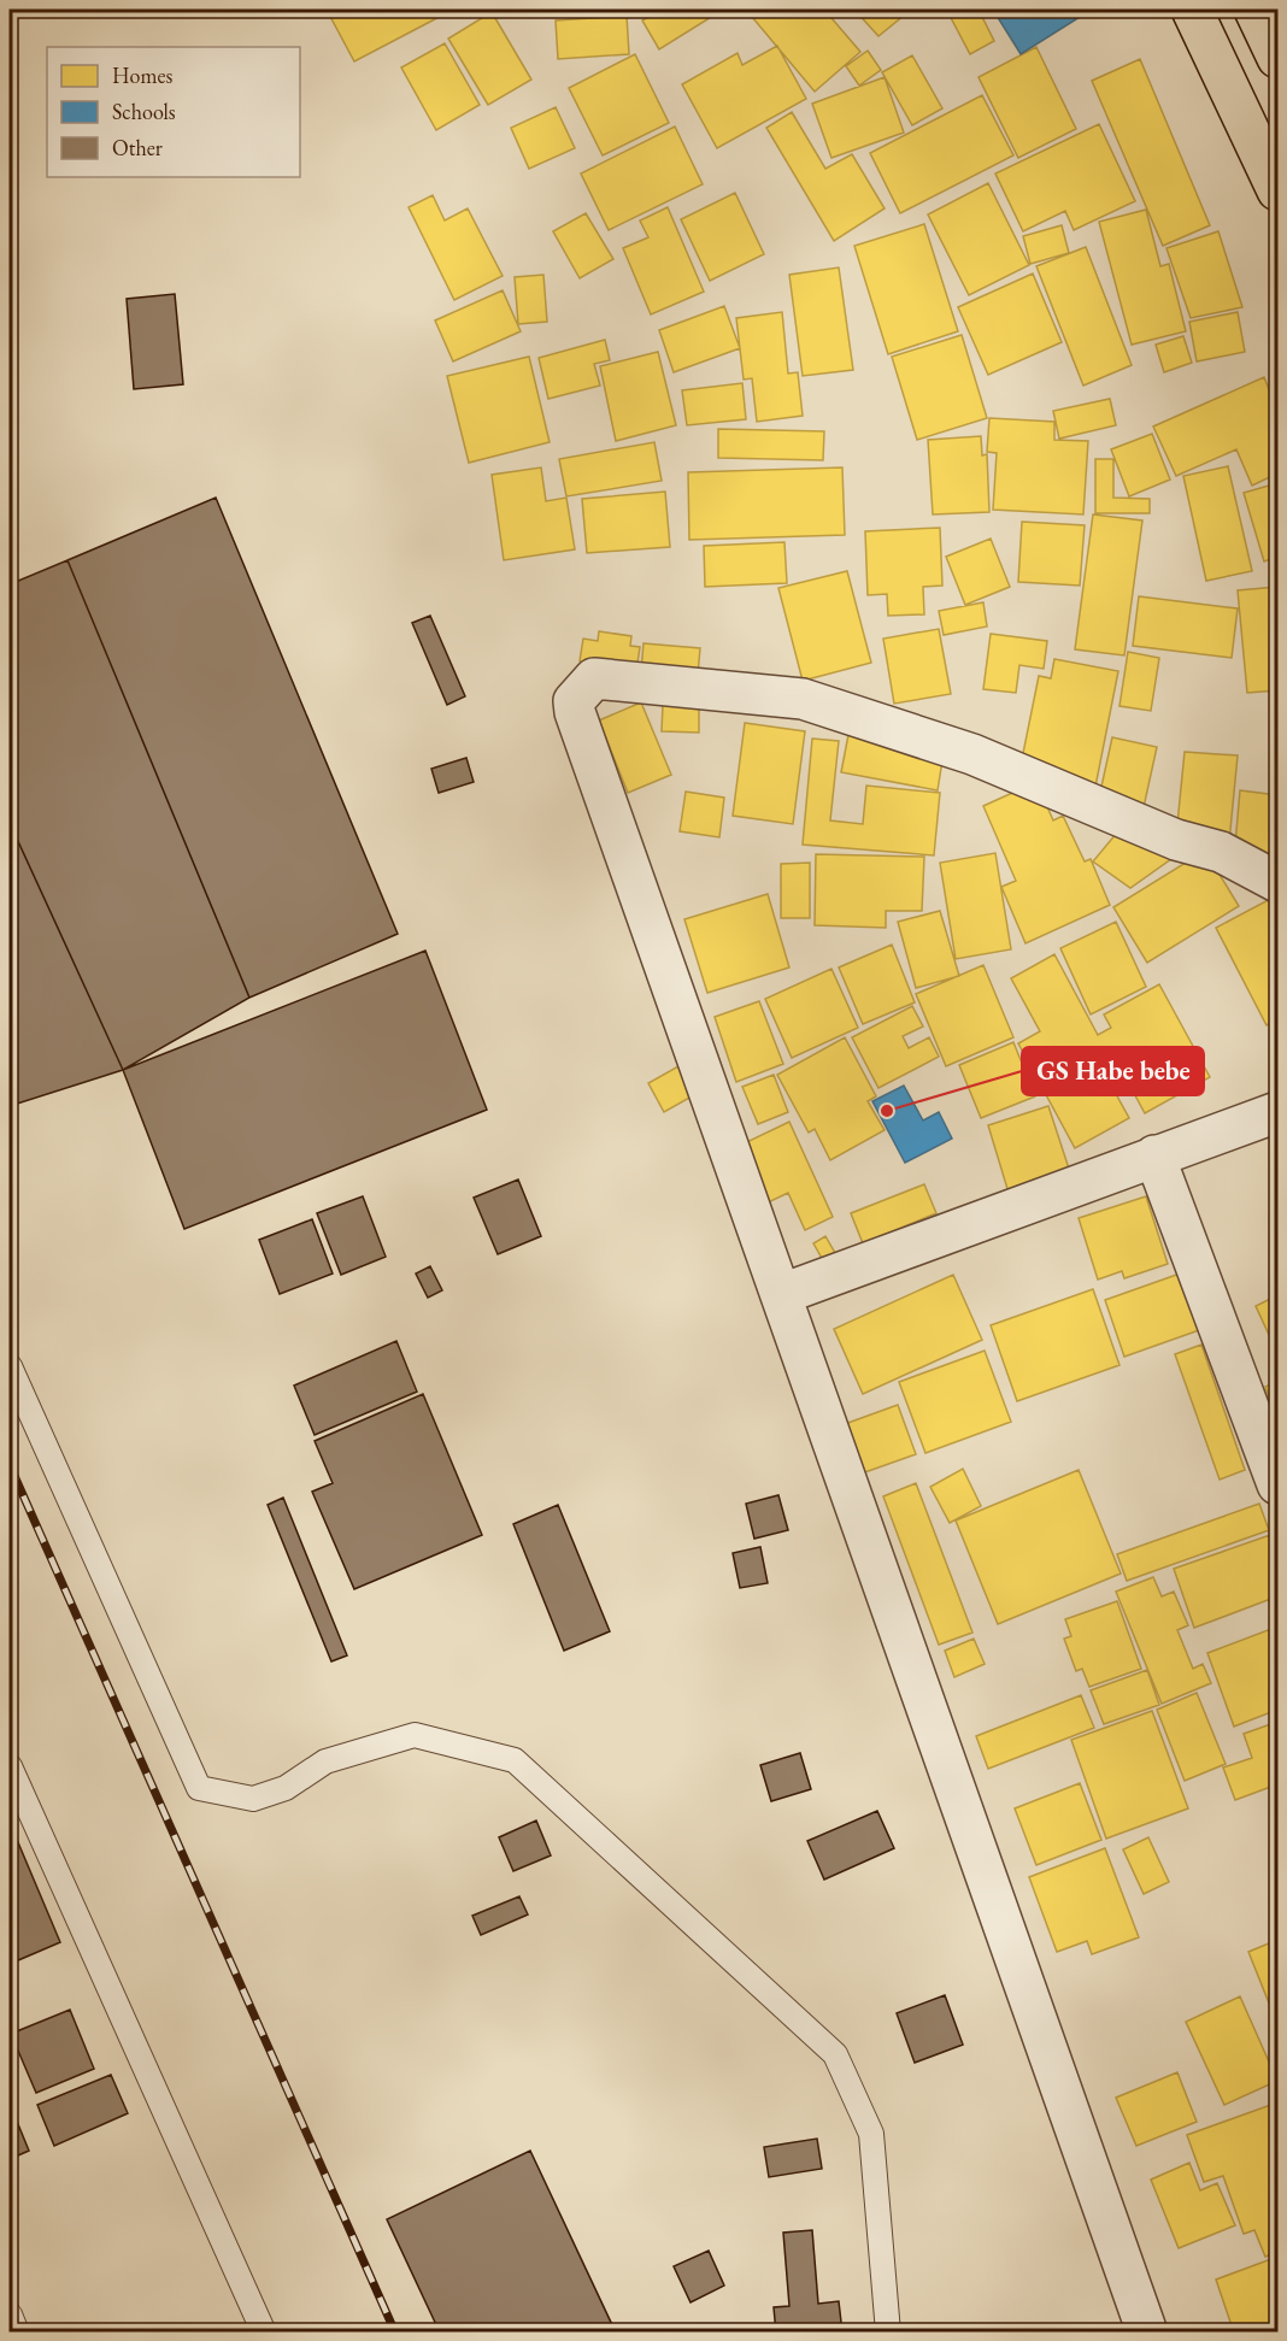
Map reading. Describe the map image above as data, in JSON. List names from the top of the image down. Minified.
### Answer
{"places":["GS Habe bebe"],"legend":["Homes","Schools","Other"]}
